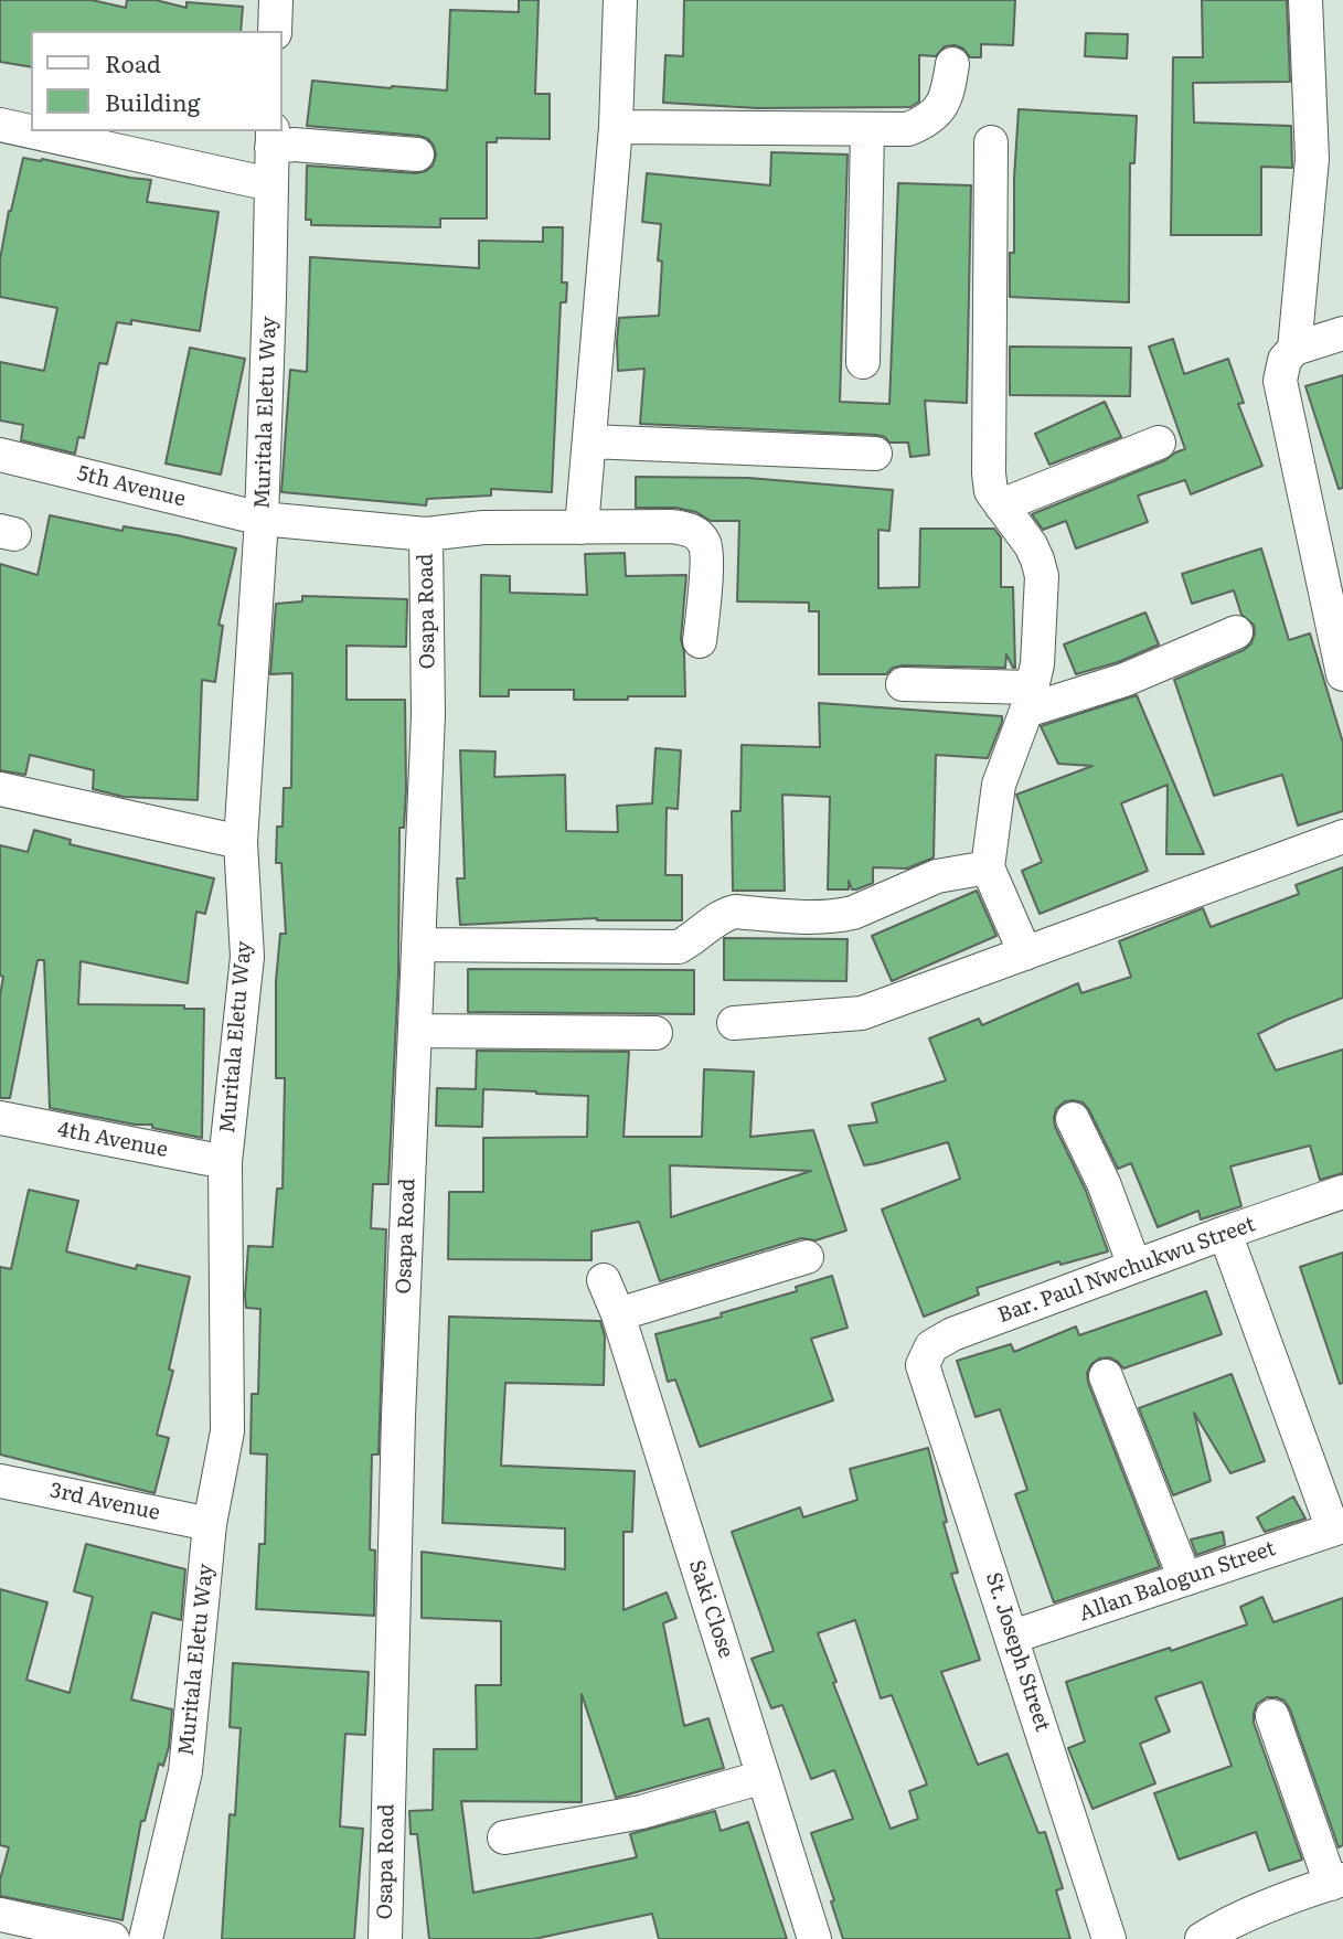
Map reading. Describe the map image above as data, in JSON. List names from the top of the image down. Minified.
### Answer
{"streets":{"street":["Muritala Eletu Way","5th Avenue","Osapa Road","4th Avenue","Bar. Paul Nwchukwu Street","3rd Avenue","Allan Balogun Street","Saki Close","St. Joseph Street"]},"crossings":[["Muritala Eletu Way","5th Avenue"],["Muritala Eletu Way","4th Avenue"],["Muritala Eletu Way","3rd Avenue"],["5th Avenue","Osapa Road"],["Bar. Paul Nwchukwu Street","St. Joseph Street"],["Allan Balogun Street","St. Joseph Street"]],"legend":["Road","Building"]}
